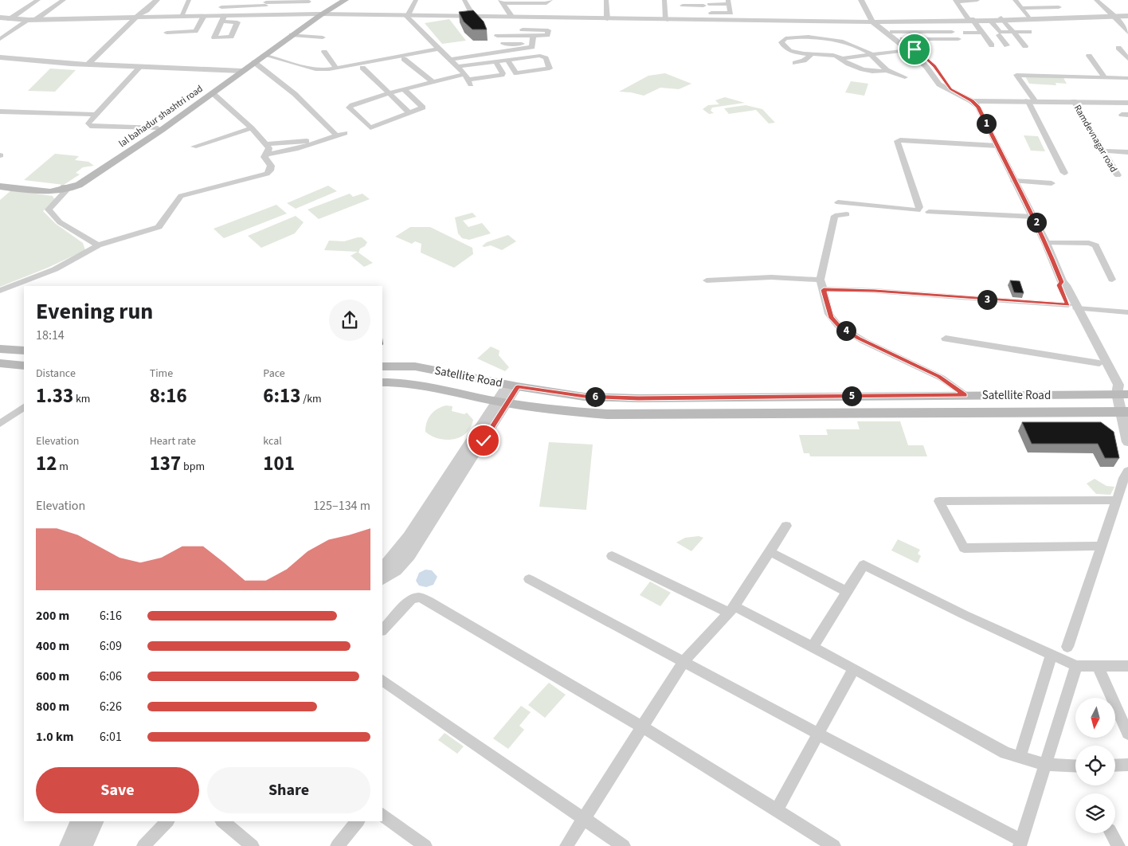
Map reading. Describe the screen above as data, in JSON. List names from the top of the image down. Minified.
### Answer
{"streets":{"main road":["lal bahadur shashtri road","Satellite Road"],"street":["Ramdevnagar road"]},"north":"bottom","page":{"pins":["1","2","3","4","5","6"],"heading":["Evening run","18:14"],"stats":[["Distance","1.33 km"],["Time","8:16"],["Pace","6:13 /km"],["Elevation","12 m"],["Heart rate","137 bpm"],["kcal","101"]],"chart":["Elevation","125–134 m"],"list":[{"name":"200 m","note":"6:16"},{"name":"400 m","note":"6:09"},{"name":"600 m","note":"6:06"},{"name":"800 m","note":"6:26"},{"name":"1.0 km","note":"6:01"}],"buttons":["Save","Share"]}}
